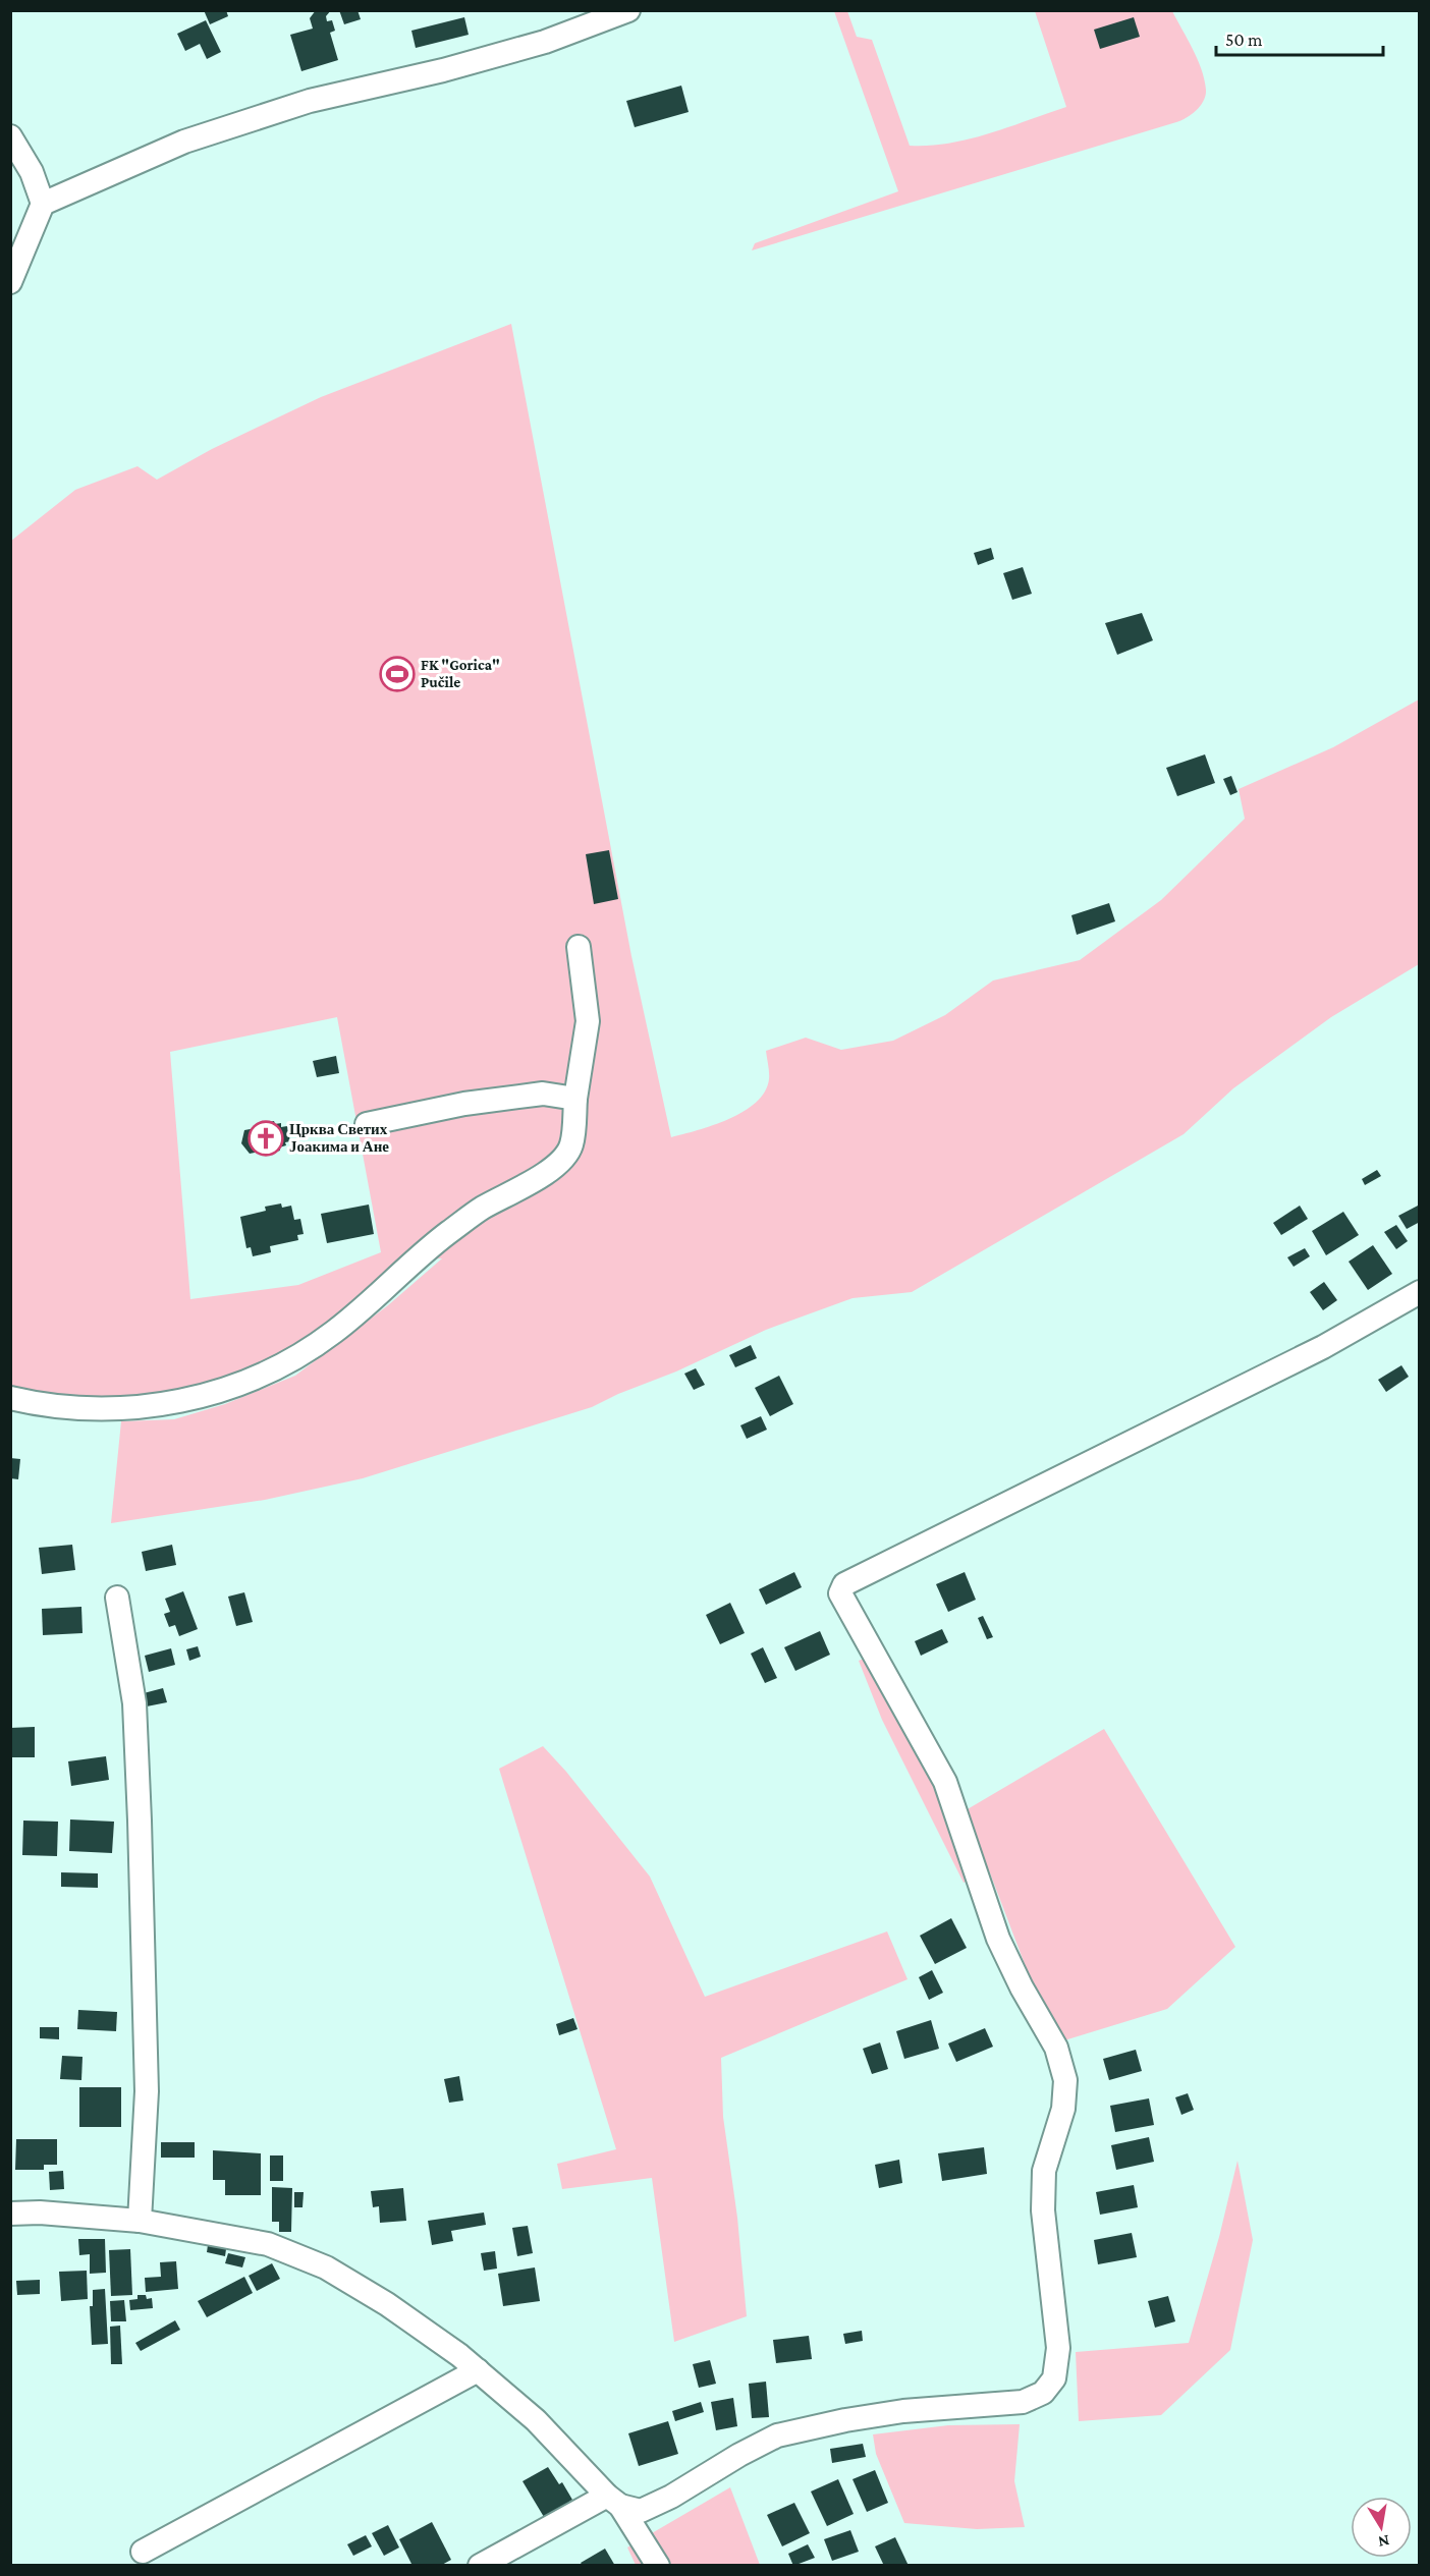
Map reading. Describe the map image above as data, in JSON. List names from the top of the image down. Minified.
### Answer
{"places":{"sports":["FK \"Gorica\" Pučile"],"church":["Црква Светих Јоакима и Ане"]},"scale_bar":"50 m","north":"bottom"}
